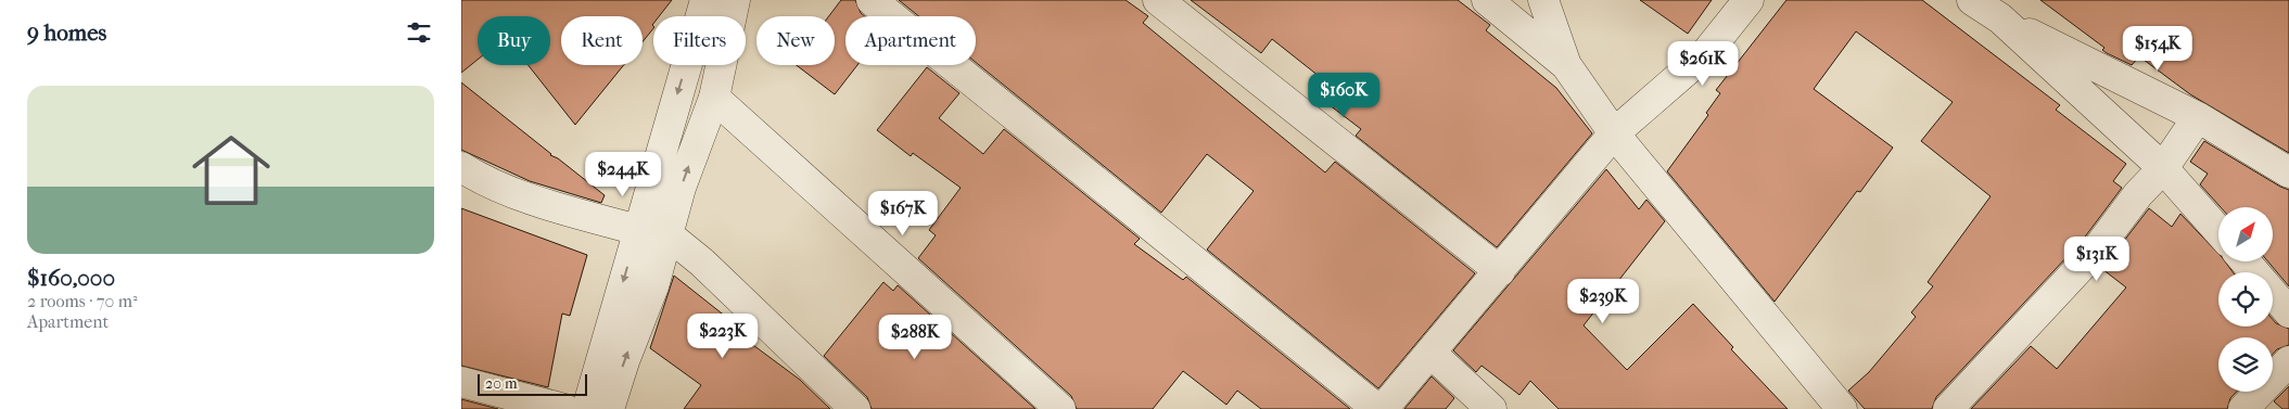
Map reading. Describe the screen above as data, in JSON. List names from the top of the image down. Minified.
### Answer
{"scale_bar":"20 m","north":"top right","page":{"heading":"9 homes","chip":["Buy","Rent","Filters","New","Apartment"],"price":["$154K","$261K","$160K","$244K","$167K","$131K","$239K","$223K","$288K"],"list":[{"name":"$160,000","note":"2 rooms · 70 m² · Apartment"}],"scale":"20 m"}}
